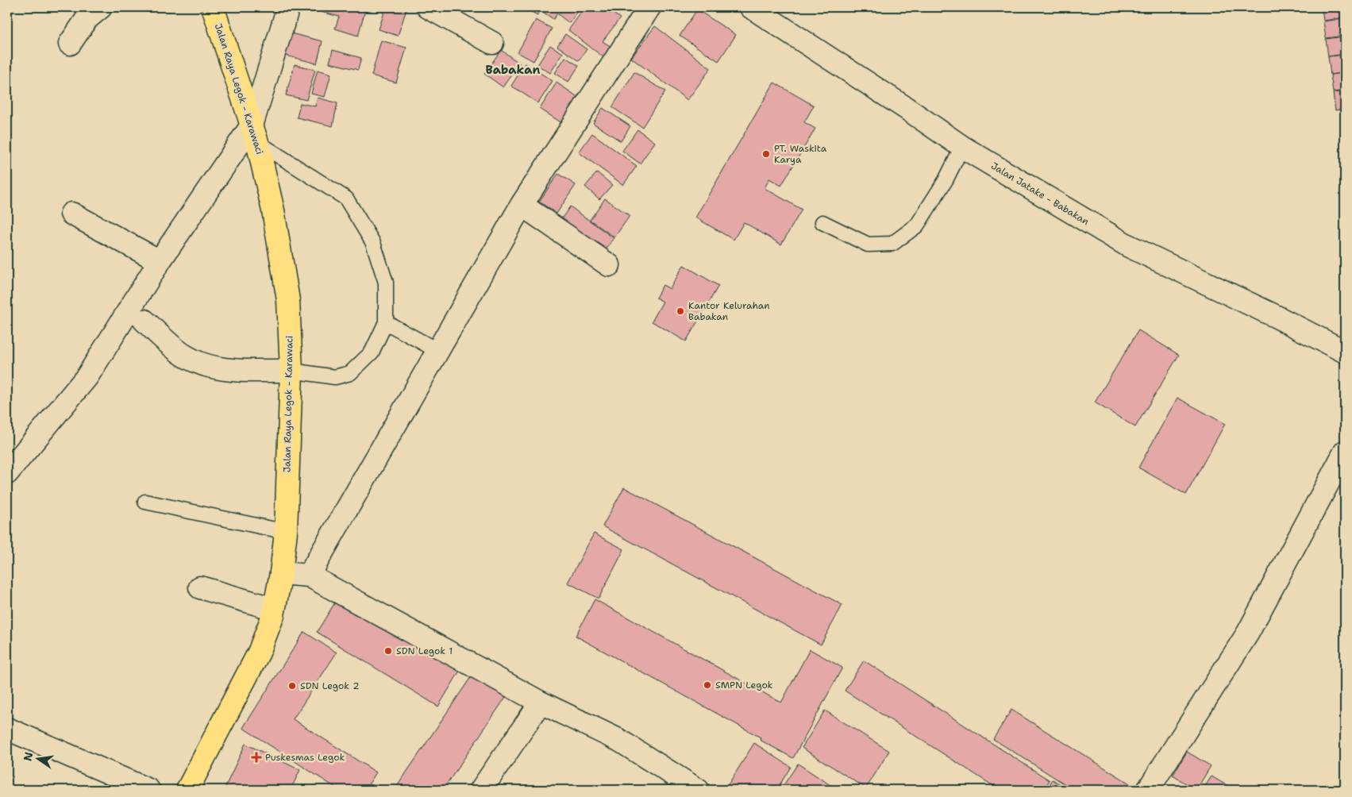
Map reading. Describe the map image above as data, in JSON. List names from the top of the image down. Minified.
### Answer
{"streets":{"main road":["Jalan Raya Legok - Karawaci"],"street":["Jalan Jatake - Babakan"]},"districts":["Babakan"],"places":{"other":["PT. Waskita Karya","Kantor Kelurahan Babakan","SDN Legok 1","SMPN Legok","SDN Legok 2"],"health":["Puskesmas Legok"]},"north":"left"}
